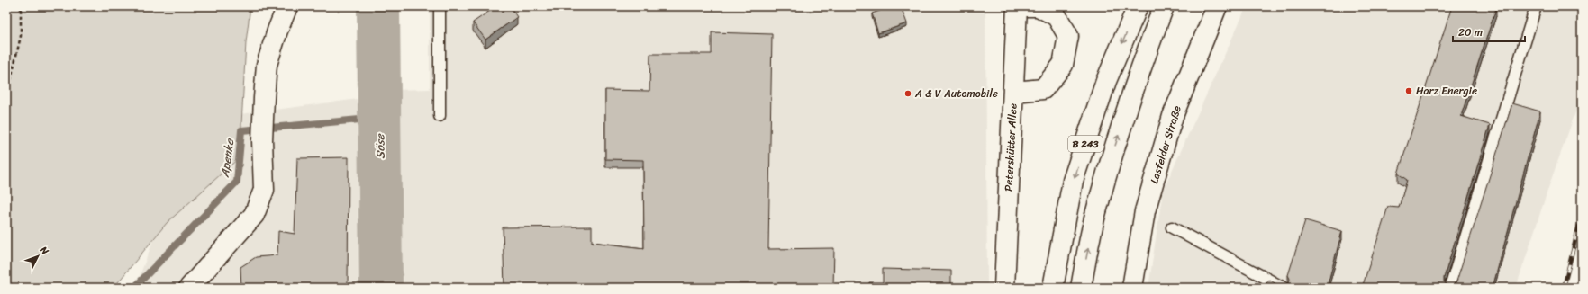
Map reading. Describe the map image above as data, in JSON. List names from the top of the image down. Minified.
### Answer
{"streets":{"main road":["B 243","Lasfelder Straße","Petershütter Allee"]},"water":["Söse","Apenke"],"places":["Harz Energie","A & V Automobile"],"scale_bar":"20 m","north":"top right"}
